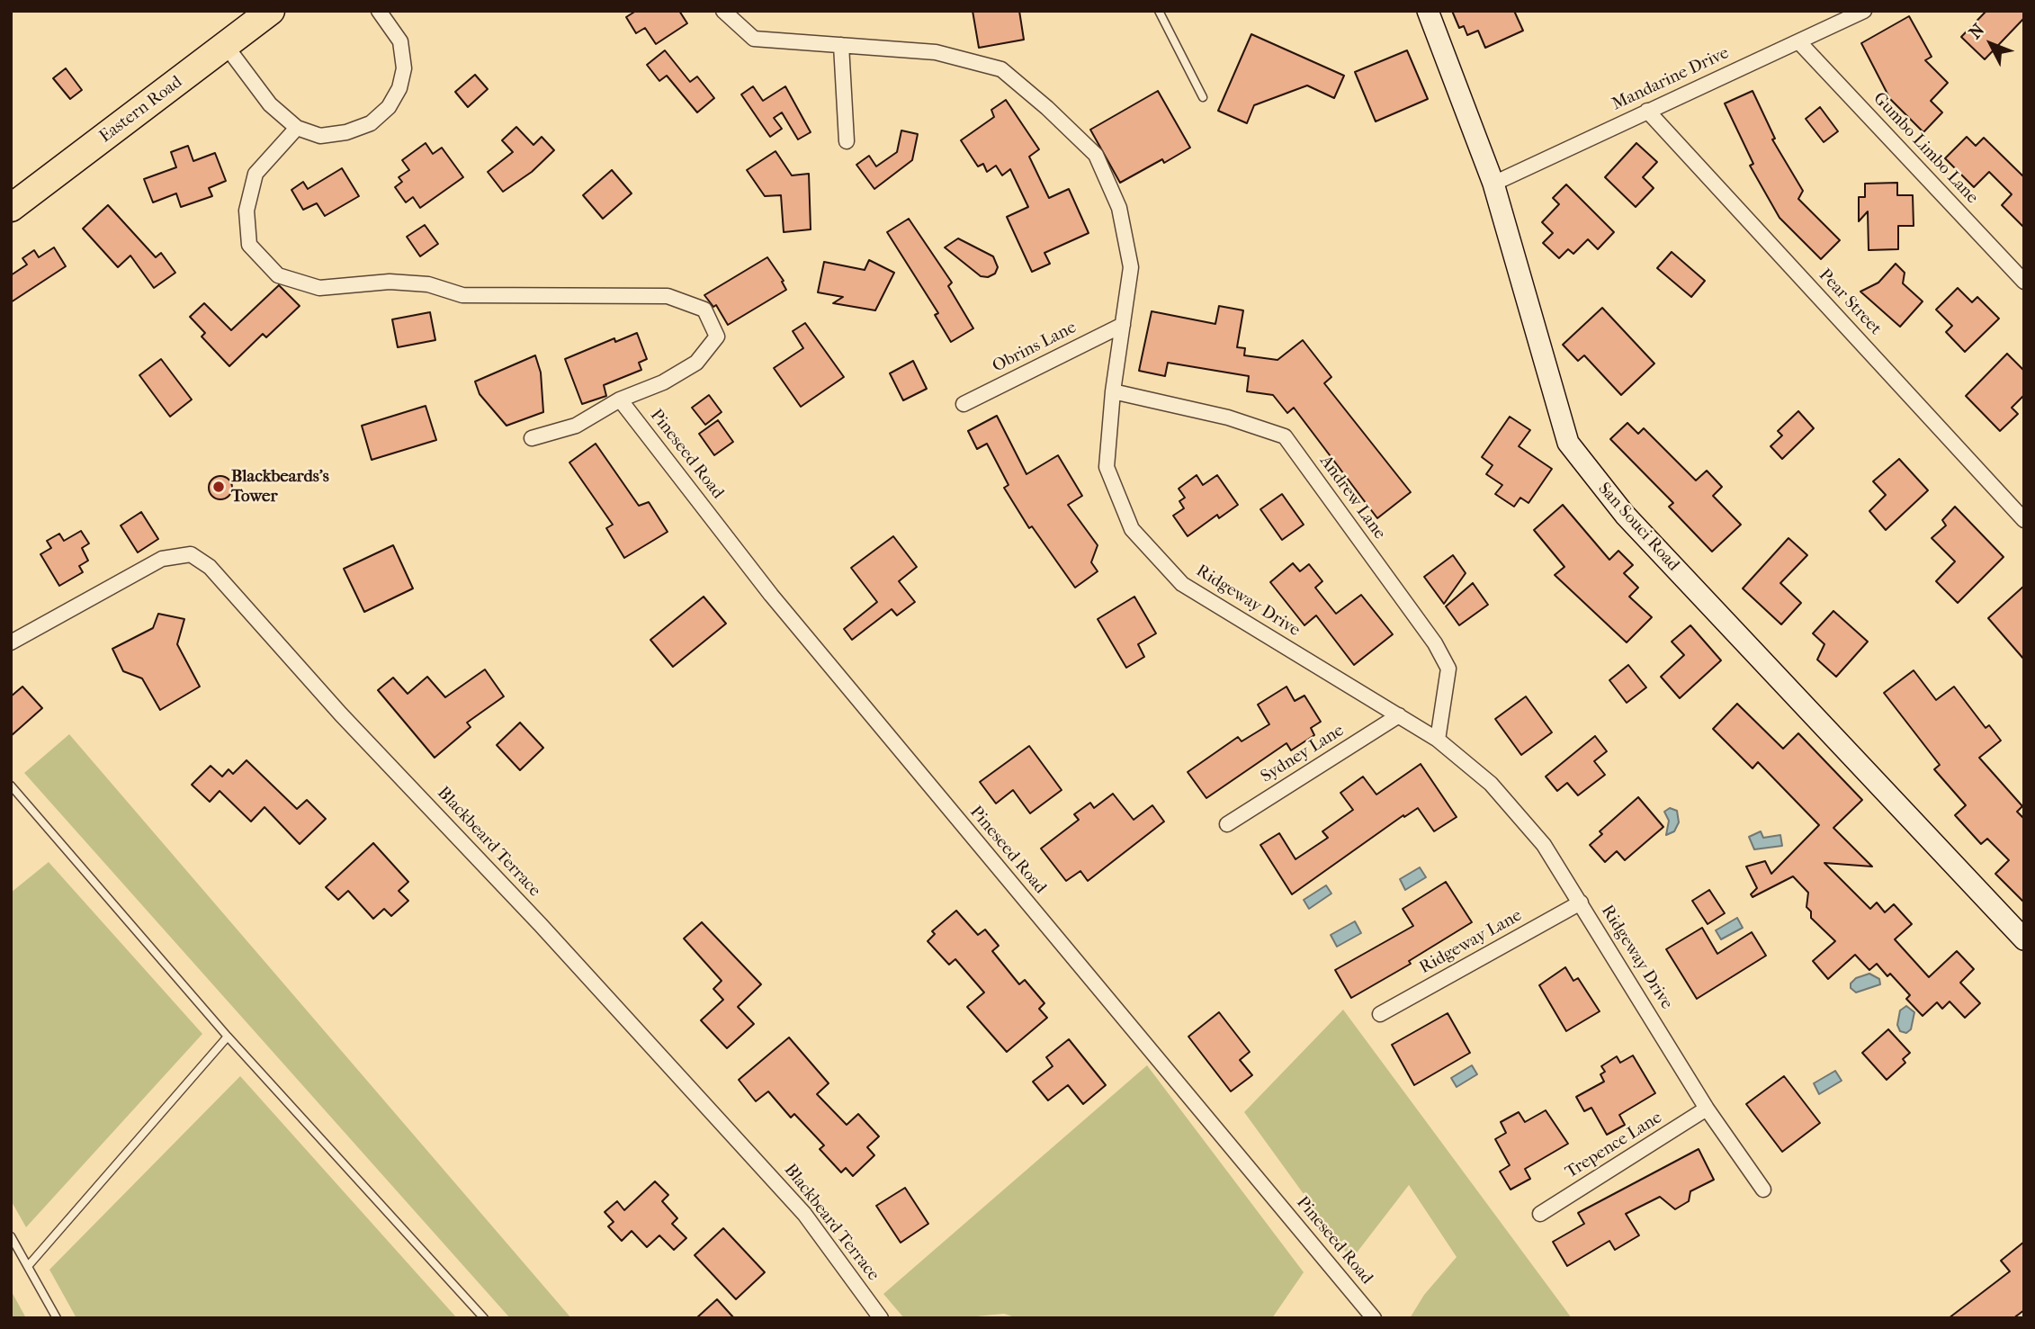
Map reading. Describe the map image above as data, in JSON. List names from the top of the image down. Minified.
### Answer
{"streets":{"highway":["Eastern Road"],"street":["Mandarine Drive","Gumbo Limbo Lane","Pear Street","Obrins Lane","Pineseed Road","Andrew Lane","San Souci Road","Ridgeway Drive","Sydney Lane","Blackbeard Terrace","Ridgeway Lane","Trepence Lane"]},"crossings":[["Mandarine Drive","Gumbo Limbo Lane"],["Mandarine Drive","Pear Street"],["Mandarine Drive","San Souci Road"],["Obrins Lane","Ridgeway Drive"],["Andrew Lane","Ridgeway Drive"],["Ridgeway Drive","Sydney Lane"],["Ridgeway Drive","Ridgeway Lane"],["Ridgeway Drive","Trepence Lane"]],"places":["Blackbeards's Tower"],"north":"top left"}
